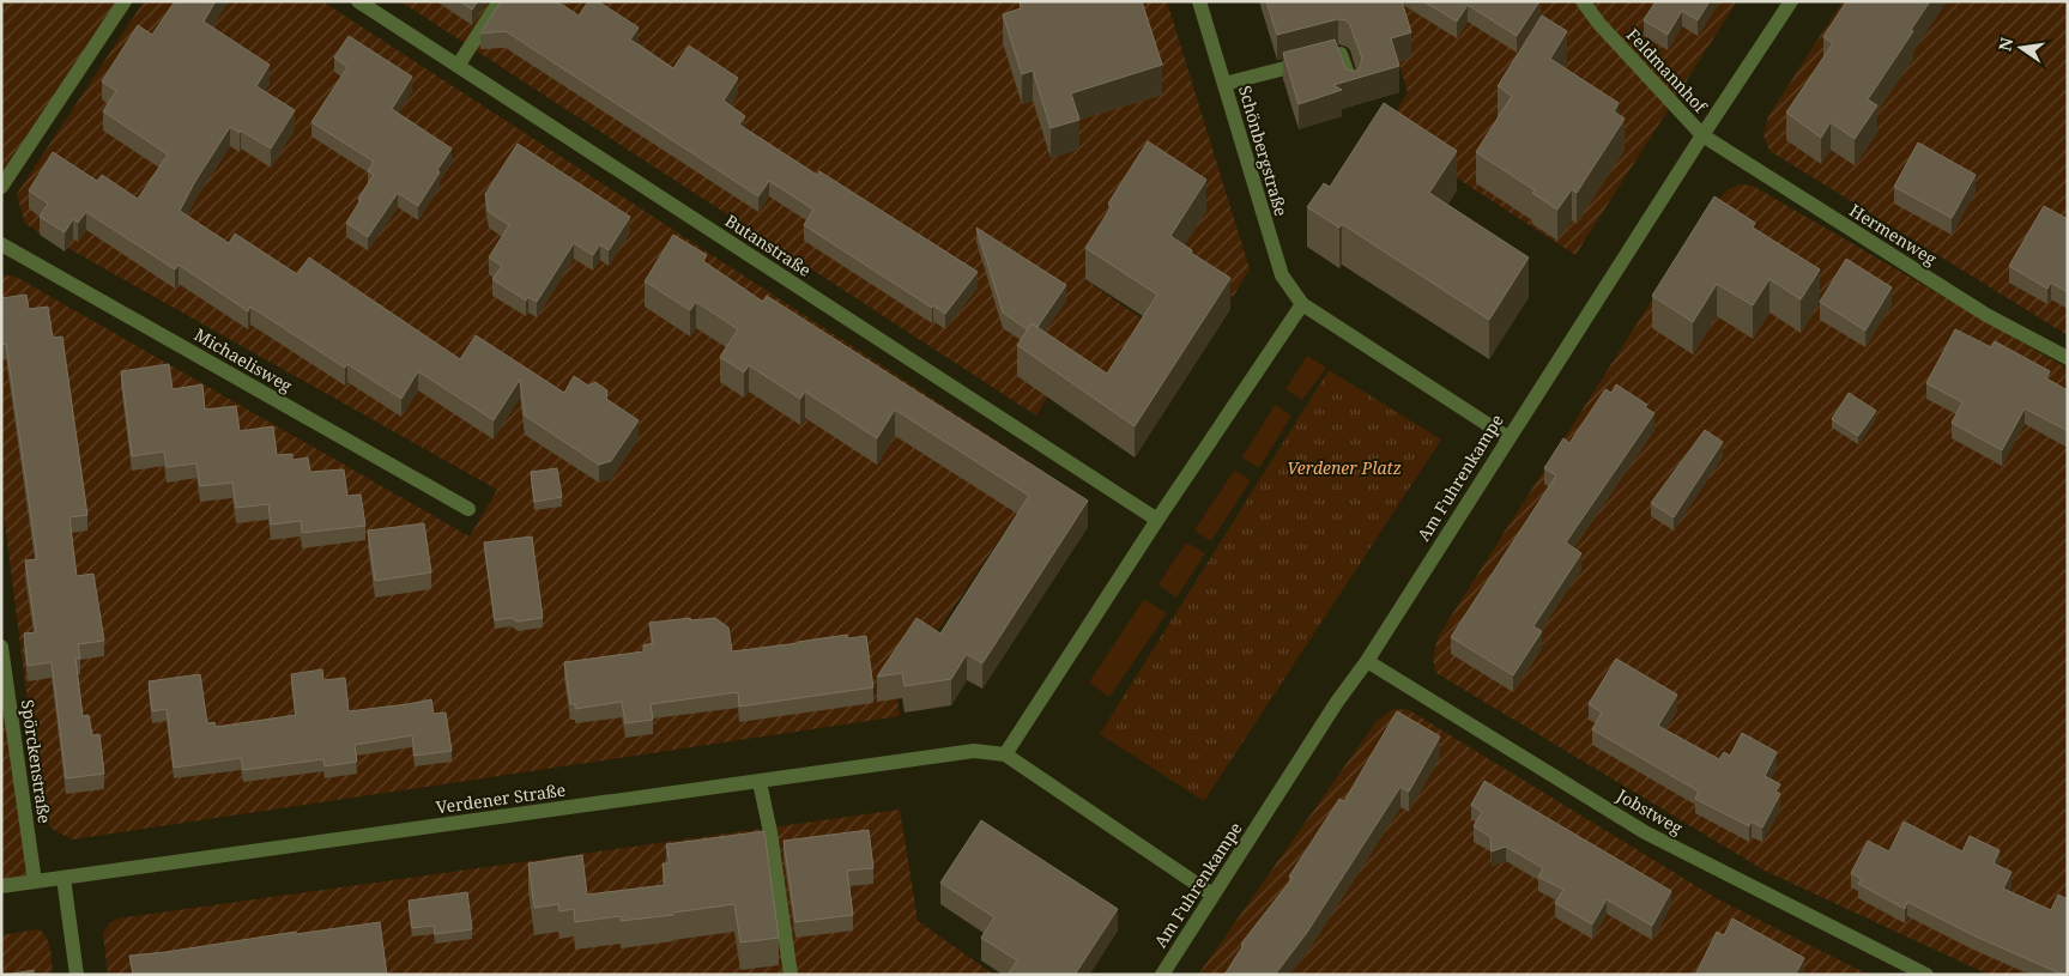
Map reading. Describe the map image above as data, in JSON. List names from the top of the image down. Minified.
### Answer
{"streets":{"street":["Feldmannhof","Schönbergstraße","Hermenweg","Butanstraße","Michaelisweg","Am Fuhrenkampe","Spörckenstraße","Verdener Straße","Jobstweg"]},"crossings":[["Feldmannhof","Hermenweg"],["Feldmannhof","Am Fuhrenkampe"],["Hermenweg","Am Fuhrenkampe"],["Am Fuhrenkampe","Jobstweg"],["Spörckenstraße","Verdener Straße"]],"parks":["Verdener Platz"],"north":"left"}
